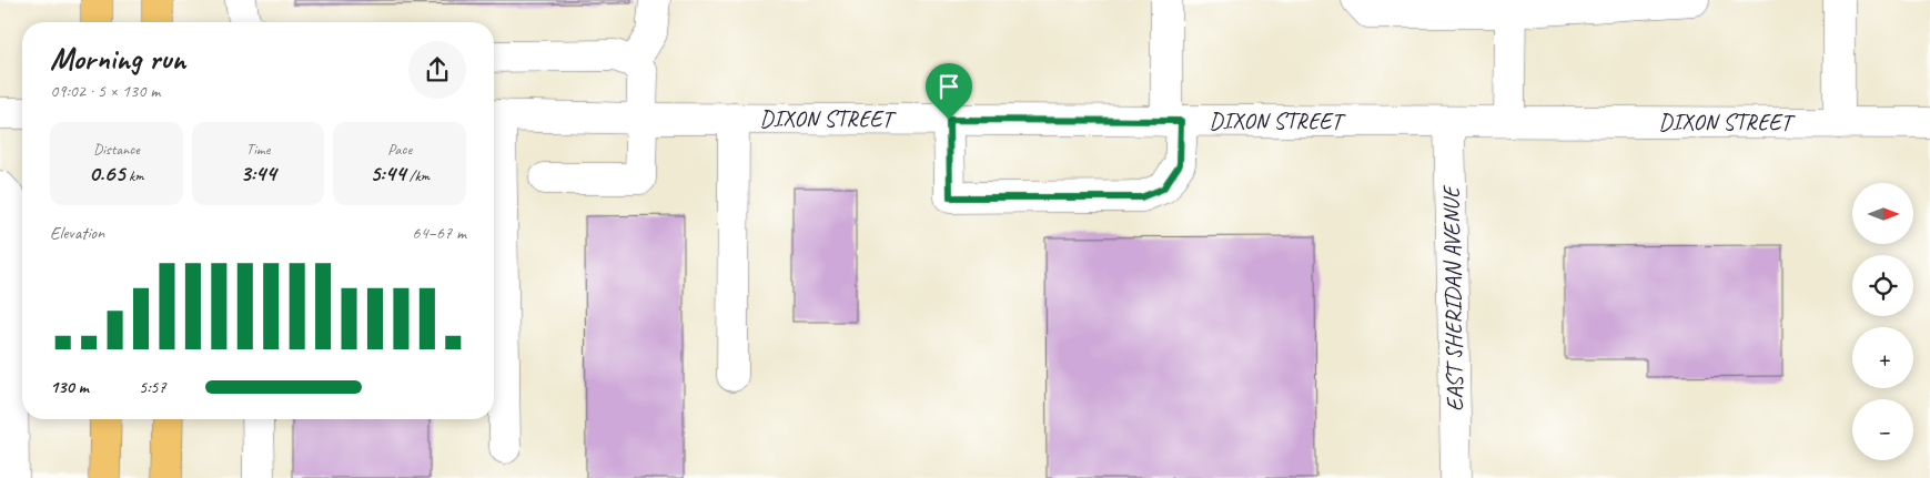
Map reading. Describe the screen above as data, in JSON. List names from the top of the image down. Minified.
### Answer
{"streets":{"street":["DIXON STREET","EAST SHERIDAN AVENUE"]},"crossings":[["DIXON STREET","EAST SHERIDAN AVENUE"]],"north":"right","page":{"heading":["Morning run","09:02 · 5 × 130 m"],"stats":[["Distance","0.65 km"],["Time","3:44"],["Pace","5:44 /km"]],"map_buttons":["+","−"],"chart":["Elevation","64–67 m"],"list":[{"name":"130 m","note":"5:57"}]}}
